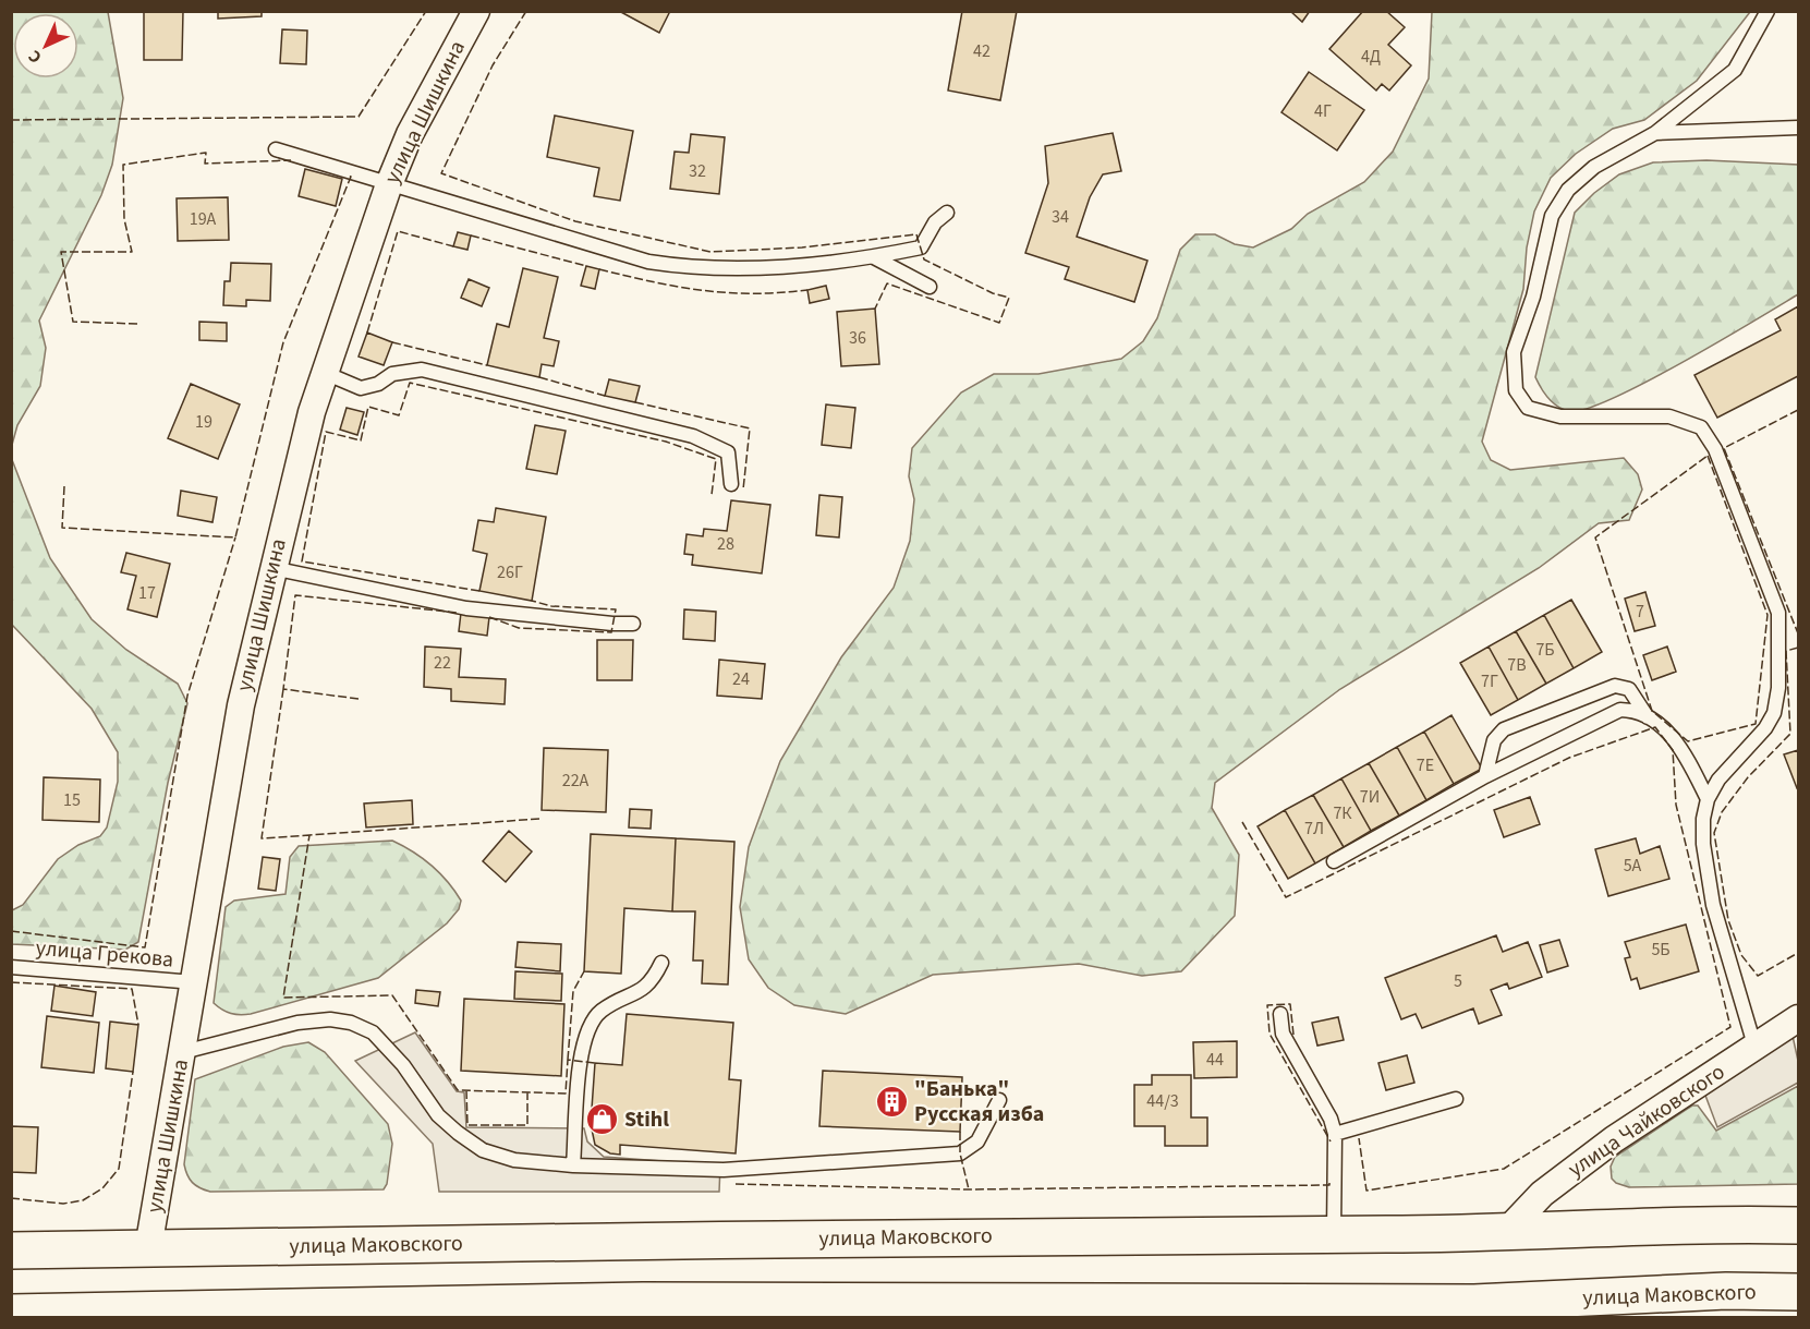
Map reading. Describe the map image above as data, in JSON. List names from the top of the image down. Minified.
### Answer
{"streets":{"highway":["улица Маковского"],"street":["улица Шишкина","улица Чайковского"],"lane":["улица Грекова"]},"crossings":[["улица Шишкина","улица Грекова"],["улица Шишкина","улица Маковского"],["улица Чайковского","улица Маковского"]],"places":{"building":["\"Банька\" Русская изба"],"shop":["Stihl"]},"house_numbers":["42","4Д","4Г","32","34","19А","36","19","28","26Г","17","7","7Б","22","7В","24","7Г","7Е","22А","7И","15","7К","7Л","5А","5Б","5","44","44/3"],"north":"bottom left"}
